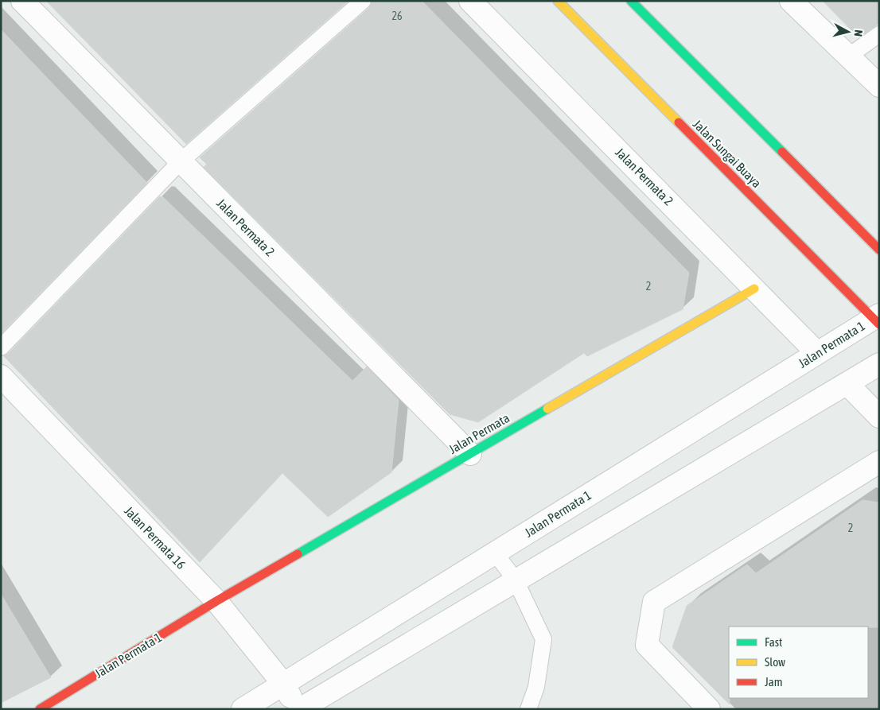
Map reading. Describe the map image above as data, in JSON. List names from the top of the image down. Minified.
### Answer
{"streets":{"street":["Jalan Sungai Buaya","Jalan Permata 2","Jalan Permata 1","Jalan Permata","Jalan Permata 16"]},"crossings":[["Jalan Sungai Buaya","Jalan Permata 1"],["Jalan Permata 2","Jalan Permata 1"],["Jalan Permata 2","Jalan Permata"],["Jalan Permata 1","Jalan Permata"],["Jalan Permata 1","Jalan Permata 16"],["Jalan Permata","Jalan Permata 16"]],"house_numbers":["26","2","2"],"legend":["Fast","Slow","Jam"],"north":"right"}
